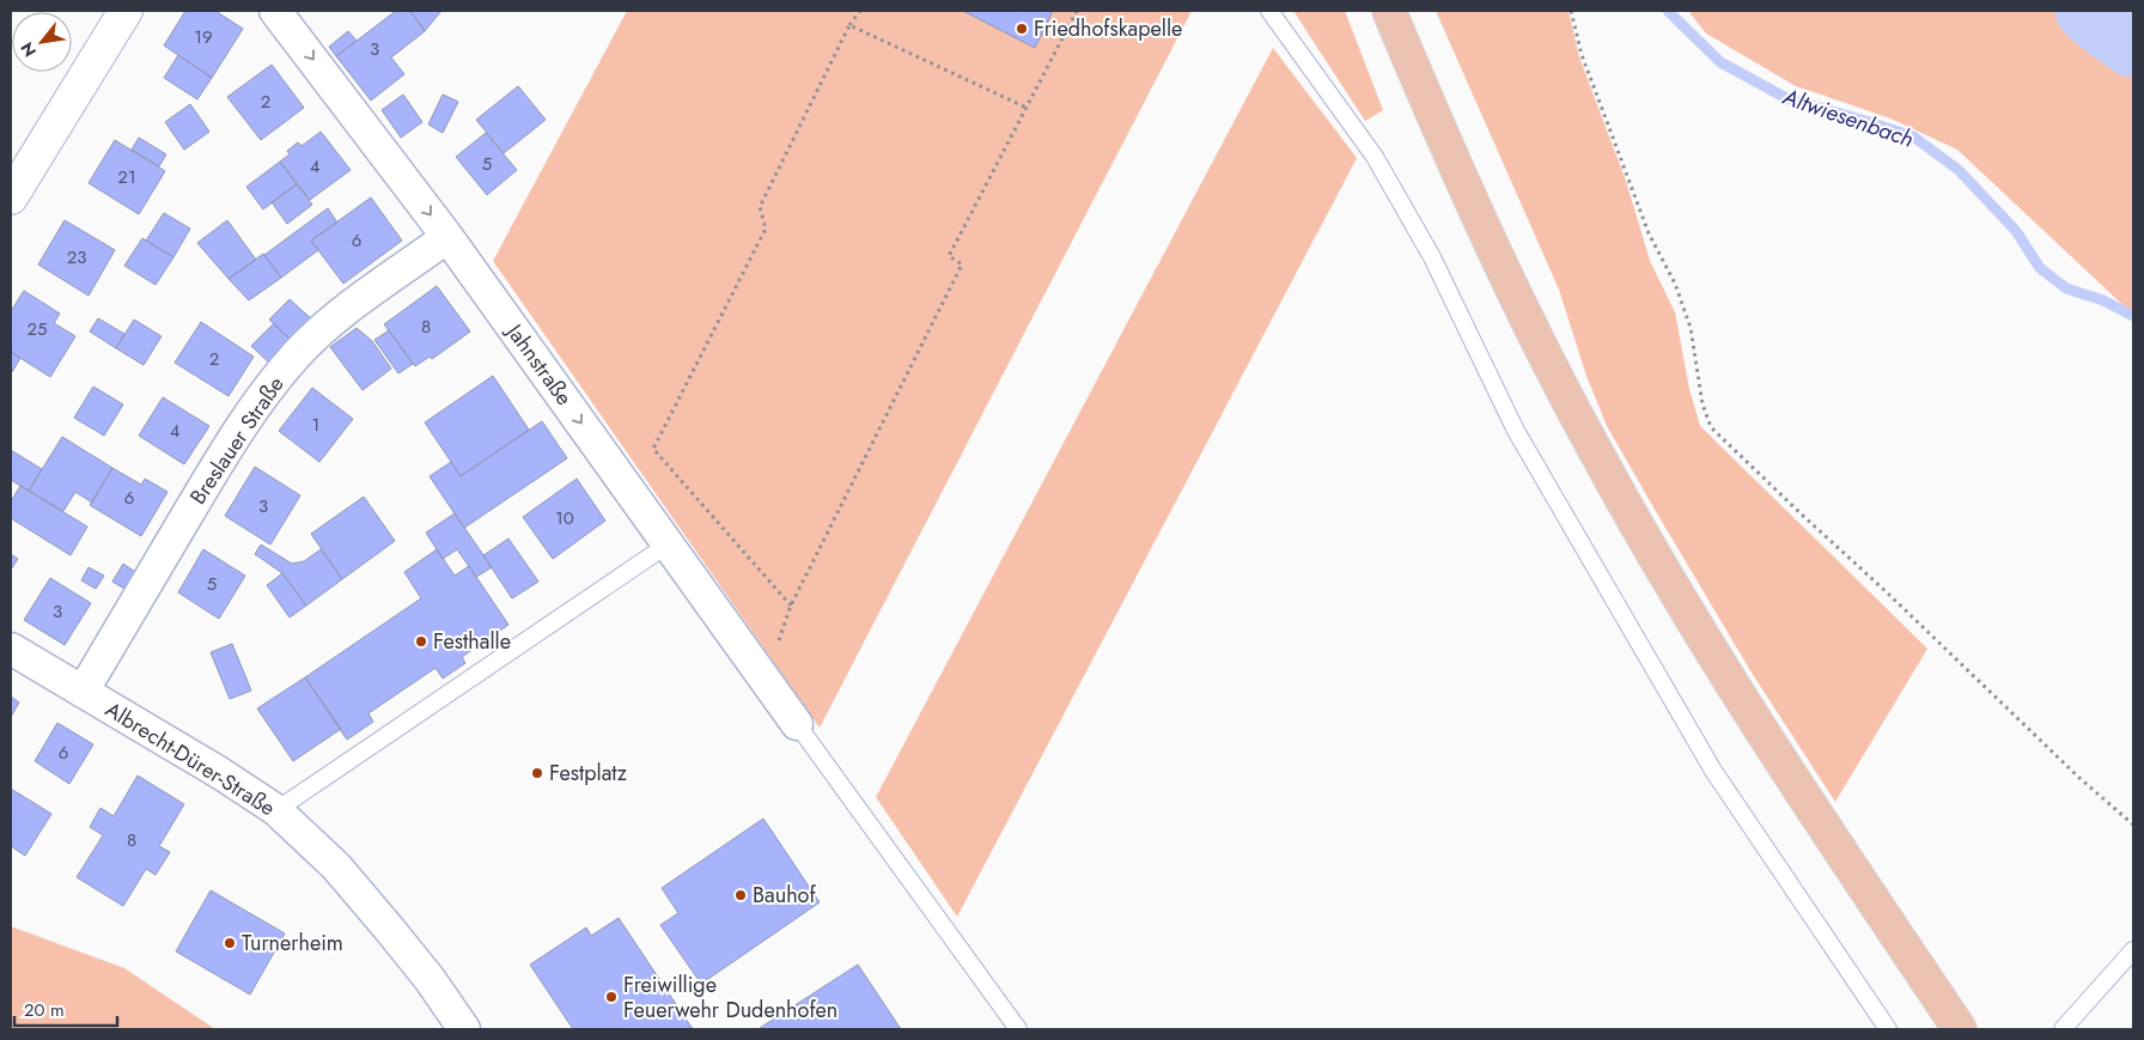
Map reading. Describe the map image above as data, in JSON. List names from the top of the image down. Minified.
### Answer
{"streets":{"street":["Jahnstraße","Breslauer Straße","Albrecht-Dürer-Straße"]},"crossings":[["Jahnstraße","Breslauer Straße"],["Breslauer Straße","Albrecht-Dürer-Straße"]],"one_way":["Jahnstraße"],"water":["Altwiesenbach"],"places":["Friedhofskapelle","Festhalle","Festplatz","Bauhof","Turnerheim","Freiwillige Feuerwehr Dudenhofen"],"house_numbers":["19","3","2","5","4","21","6","23","8","25","2","1","4","6","3","10","5","3","6","8"],"scale_bar":"20 m","north":"bottom left"}
